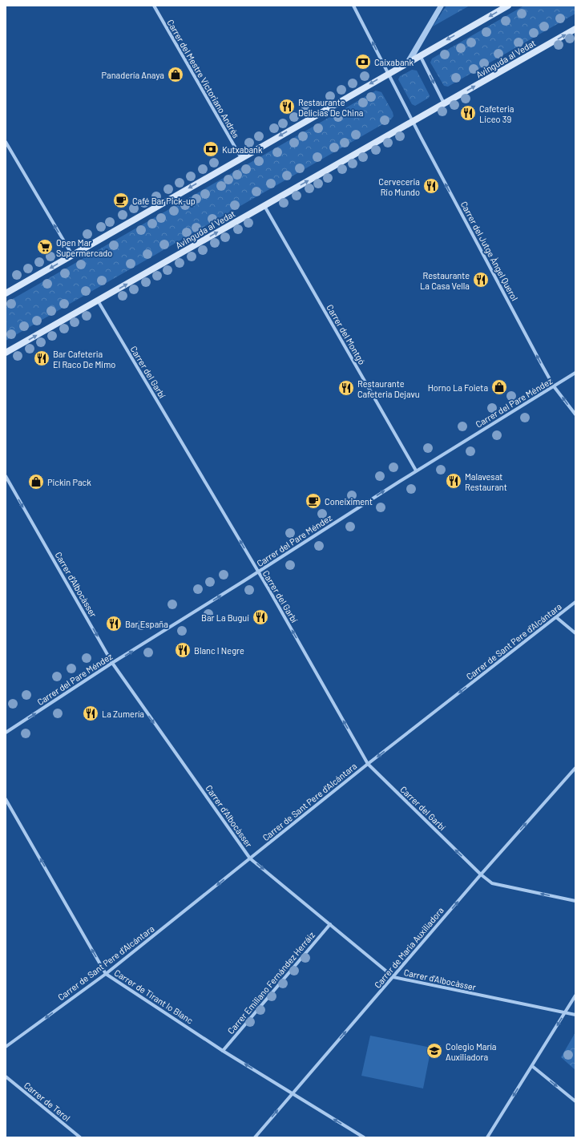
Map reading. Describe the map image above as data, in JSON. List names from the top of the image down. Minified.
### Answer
{"streets":{"street":["Avinguda al Vedat","Carrer del Mestre Victoriano Andrés","Carrer del Jutge Àngel Querol","Carrer del Montgó","Carrer del Garbí","Carrer del Pare Méndez","Carrer d'Albocàsser","Carrer de Sant Pere d'Alcántara","Carrer de Maria Auxiliadora","Carrer Emiliano Fernández Herráiz","Carrer de Tirant lo Blanc","Carrer de Terol"]},"crossings":[["Avinguda al Vedat","Carrer del Jutge Àngel Querol"],["Avinguda al Vedat","Carrer del Montgó"],["Avinguda al Vedat","Carrer del Garbí"],["Carrer del Jutge Àngel Querol","Carrer del Pare Méndez"],["Carrer del Montgó","Carrer del Pare Méndez"],["Carrer del Garbí","Carrer del Pare Méndez"],["Carrer del Garbí","Carrer de Sant Pere d'Alcántara"],["Carrer del Garbí","Carrer de Maria Auxiliadora"],["Carrer del Pare Méndez","Carrer d'Albocàsser"],["Carrer d'Albocàsser","Carrer de Sant Pere d'Alcántara"],["Carrer d'Albocàsser","Carrer de Maria Auxiliadora"],["Carrer d'Albocàsser","Carrer Emiliano Fernández Herráiz"],["Carrer de Sant Pere d'Alcántara","Carrer de Tirant lo Blanc"],["Carrer de Maria Auxiliadora","Carrer de Tirant lo Blanc"],["Carrer Emiliano Fernández Herráiz","Carrer de Tirant lo Blanc"]],"one_way":["Carrer del Jutge Àngel Querol","Carrer del Garbí","Carrer del Pare Méndez","Carrer d'Albocàsser","Carrer de Sant Pere d'Alcántara","Carrer de Maria Auxiliadora","Carrer de Tirant lo Blanc"],"places":{"bank":["Caixabank","Kutxabank"],"shop":["Panadería Anaya","Horno La Foieta","Pickin Pack"],"restaurant":["Restaurante Delicias De China","Cafeteria Liceo 39","Cerveceria Rio Mundo","Restaurante La Casa Vella","Bar Cafeteria El Raco De Mimo","Restaurante Cafeteria Dejavu","Malavesat Restaurant","Bar La Bugui","Bar España","Blanc I Negre","La Zumería"],"cafe":["Café Bar Pick-up","Coneiximent"],"supermarket":["Open Mar Supermercado"],"school or university":["Colegio María Auxiliadora"]}}
